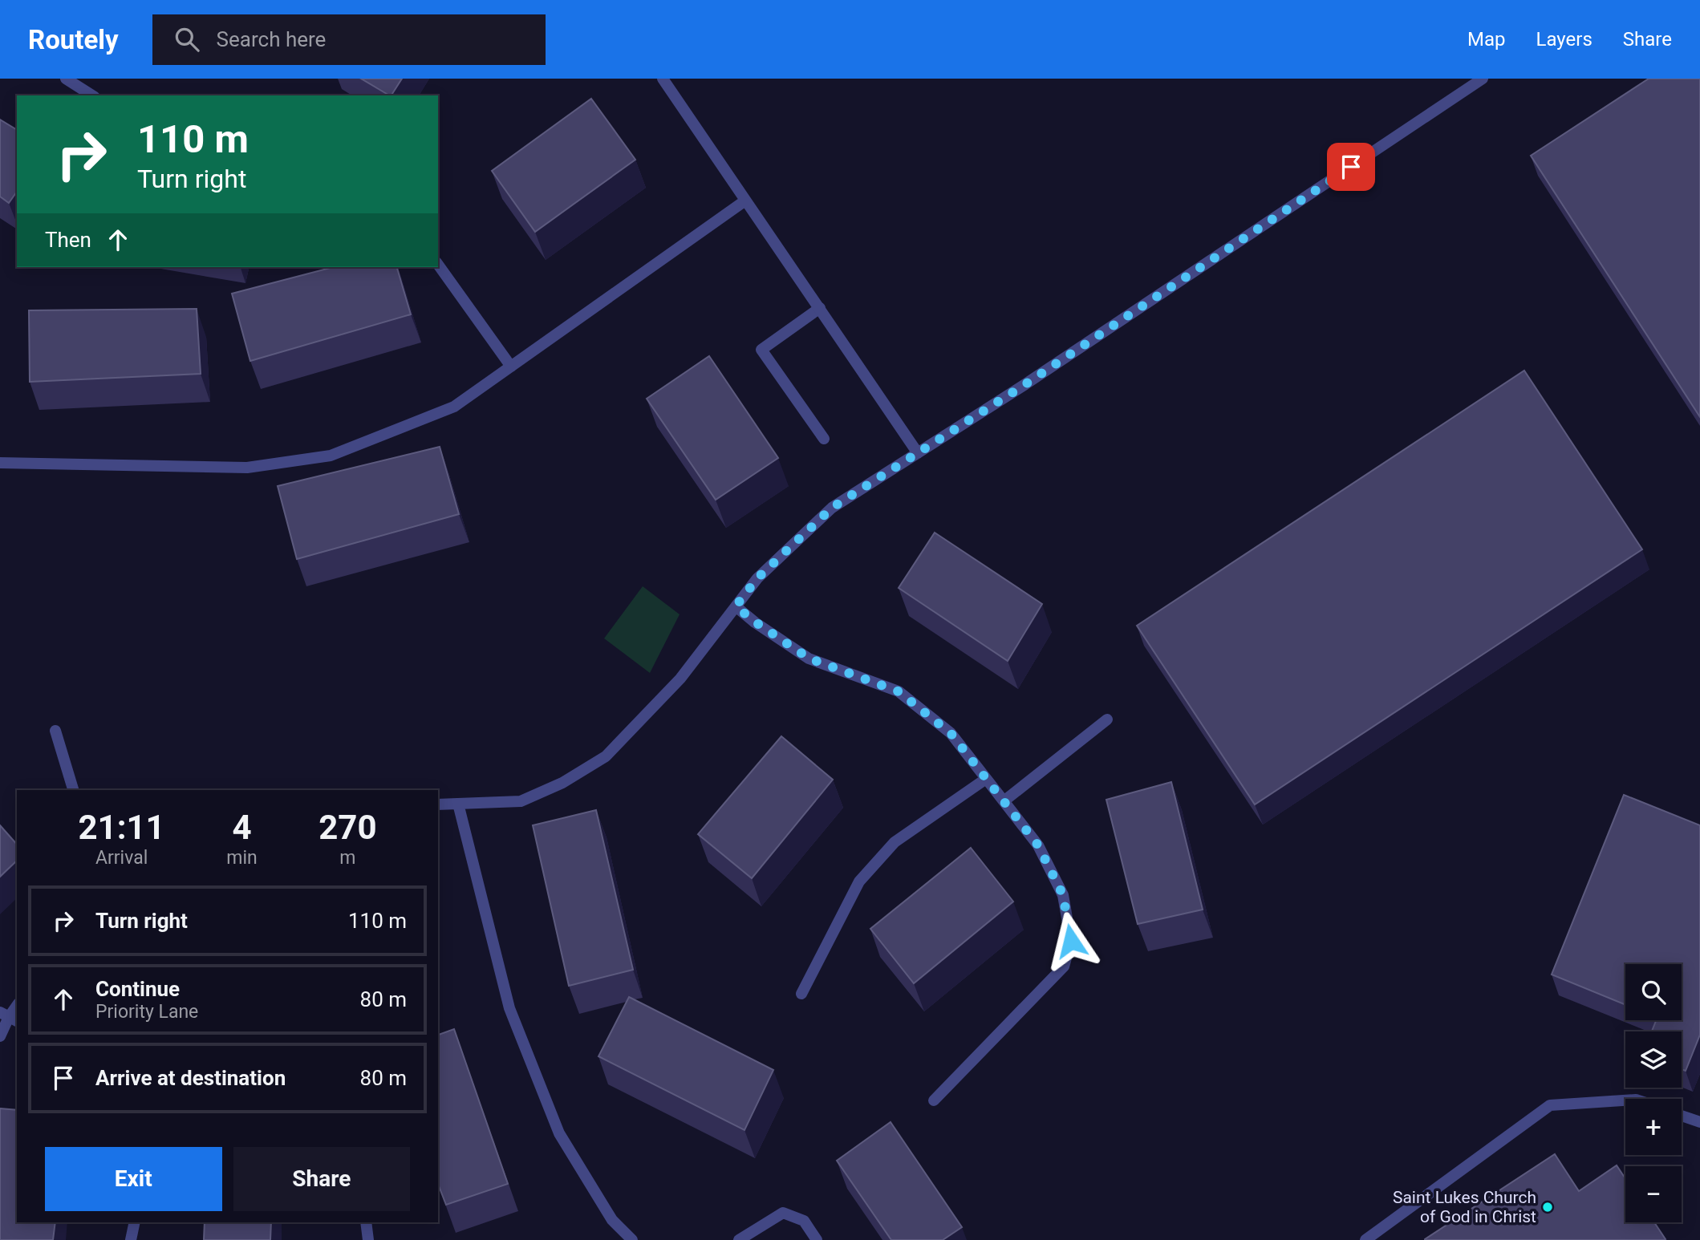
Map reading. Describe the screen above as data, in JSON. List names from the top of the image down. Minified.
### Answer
{"places":["Saint Lukes Church of God in Christ"],"page":{"header":"Routely","search":"Search here","nav":["Map","Layers","Share"],"turn":["110 m","Turn right"],"then":"Then","eta":["21:11","Arrival","4","min","270","m"],"list":[{"name":"Turn right","value":"110 m"},{"name":"Continue","note":"Priority Lane","value":"80 m"},{"name":"Arrive at destination","value":"80 m"}],"map_buttons":["+","−"],"buttons":["Exit","Share"]}}
